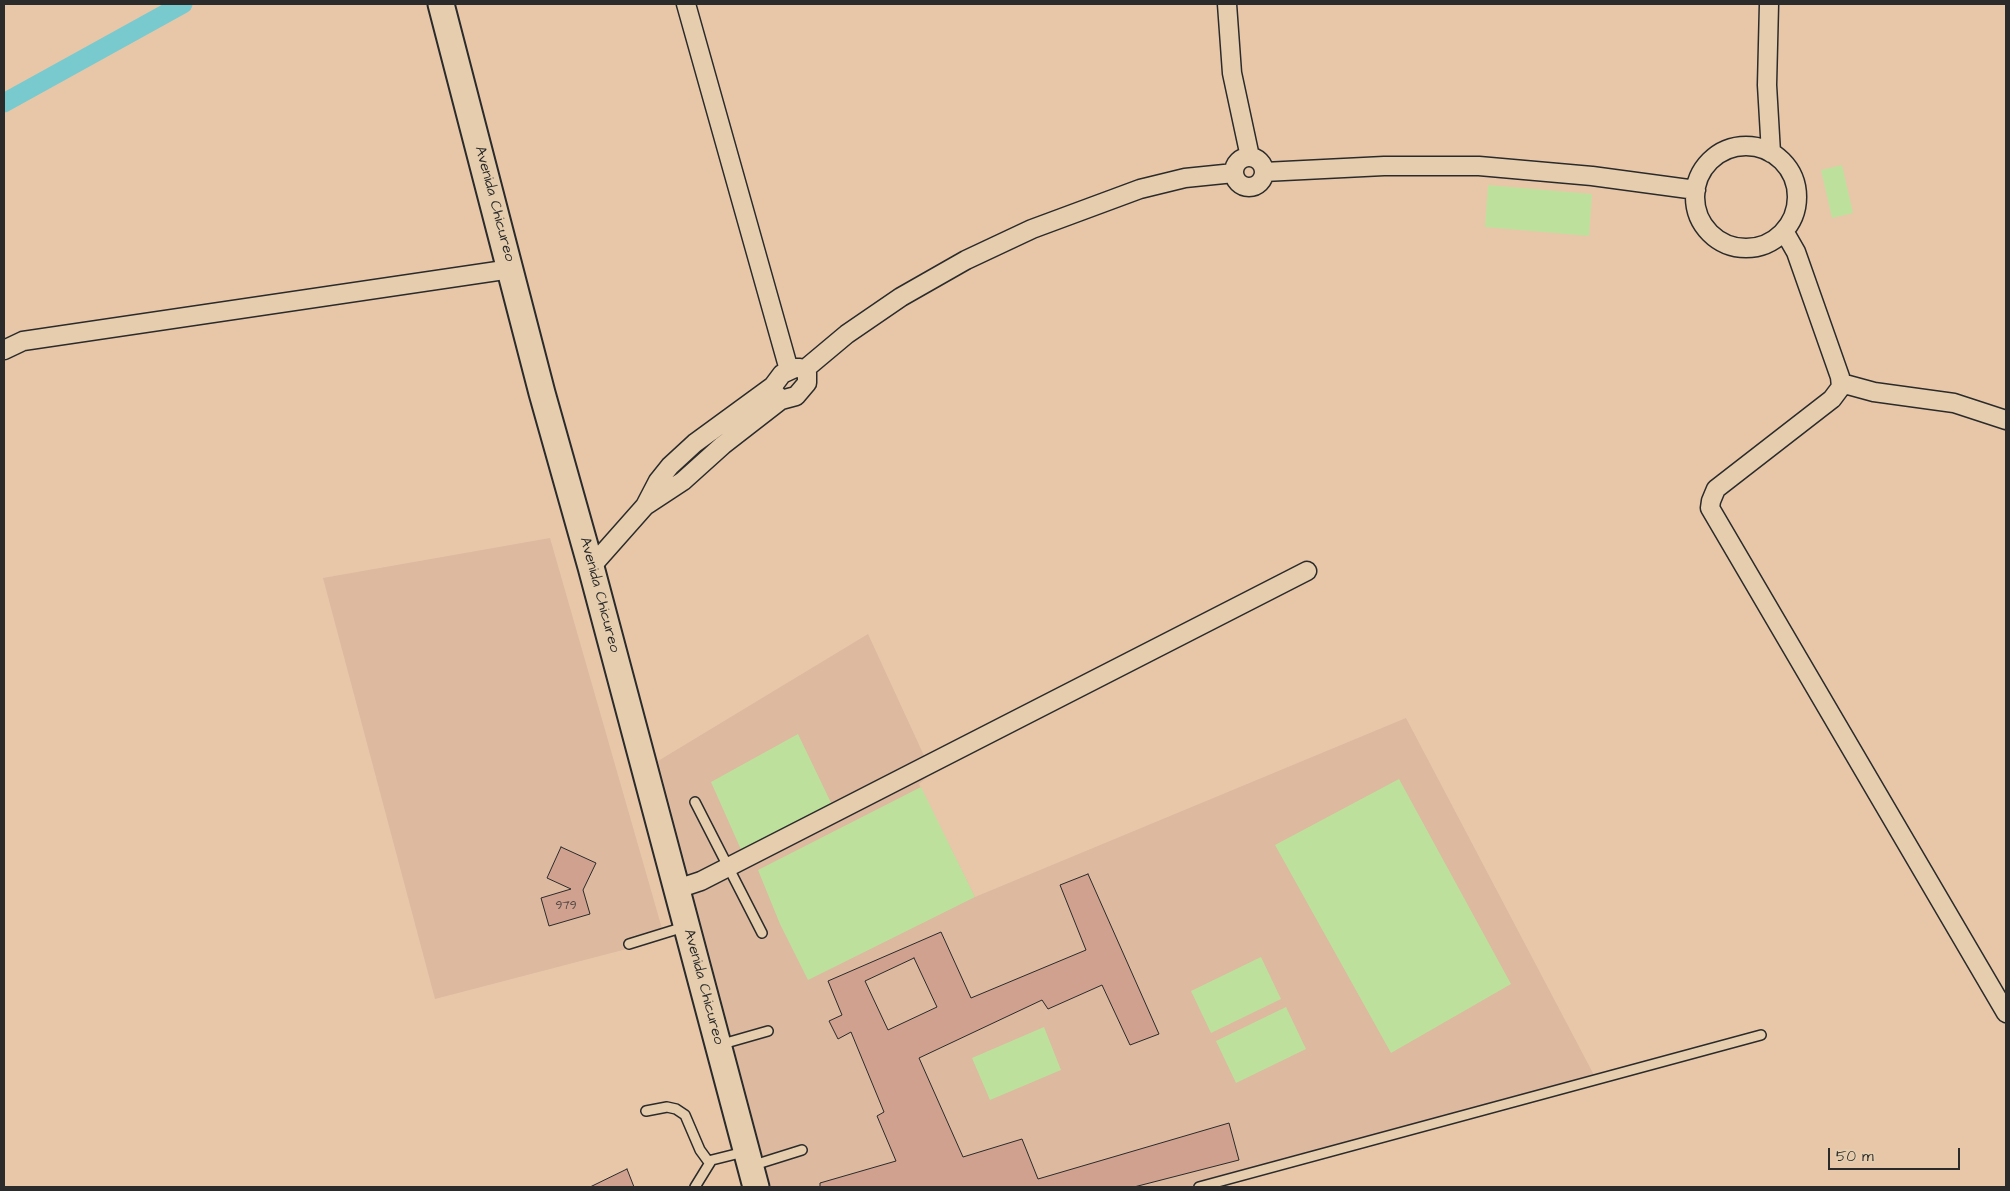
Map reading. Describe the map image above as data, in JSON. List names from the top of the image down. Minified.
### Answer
{"streets":{"main road":["Avenida Chicureo"]},"house_numbers":["979"],"scale_bar":"50 m"}
